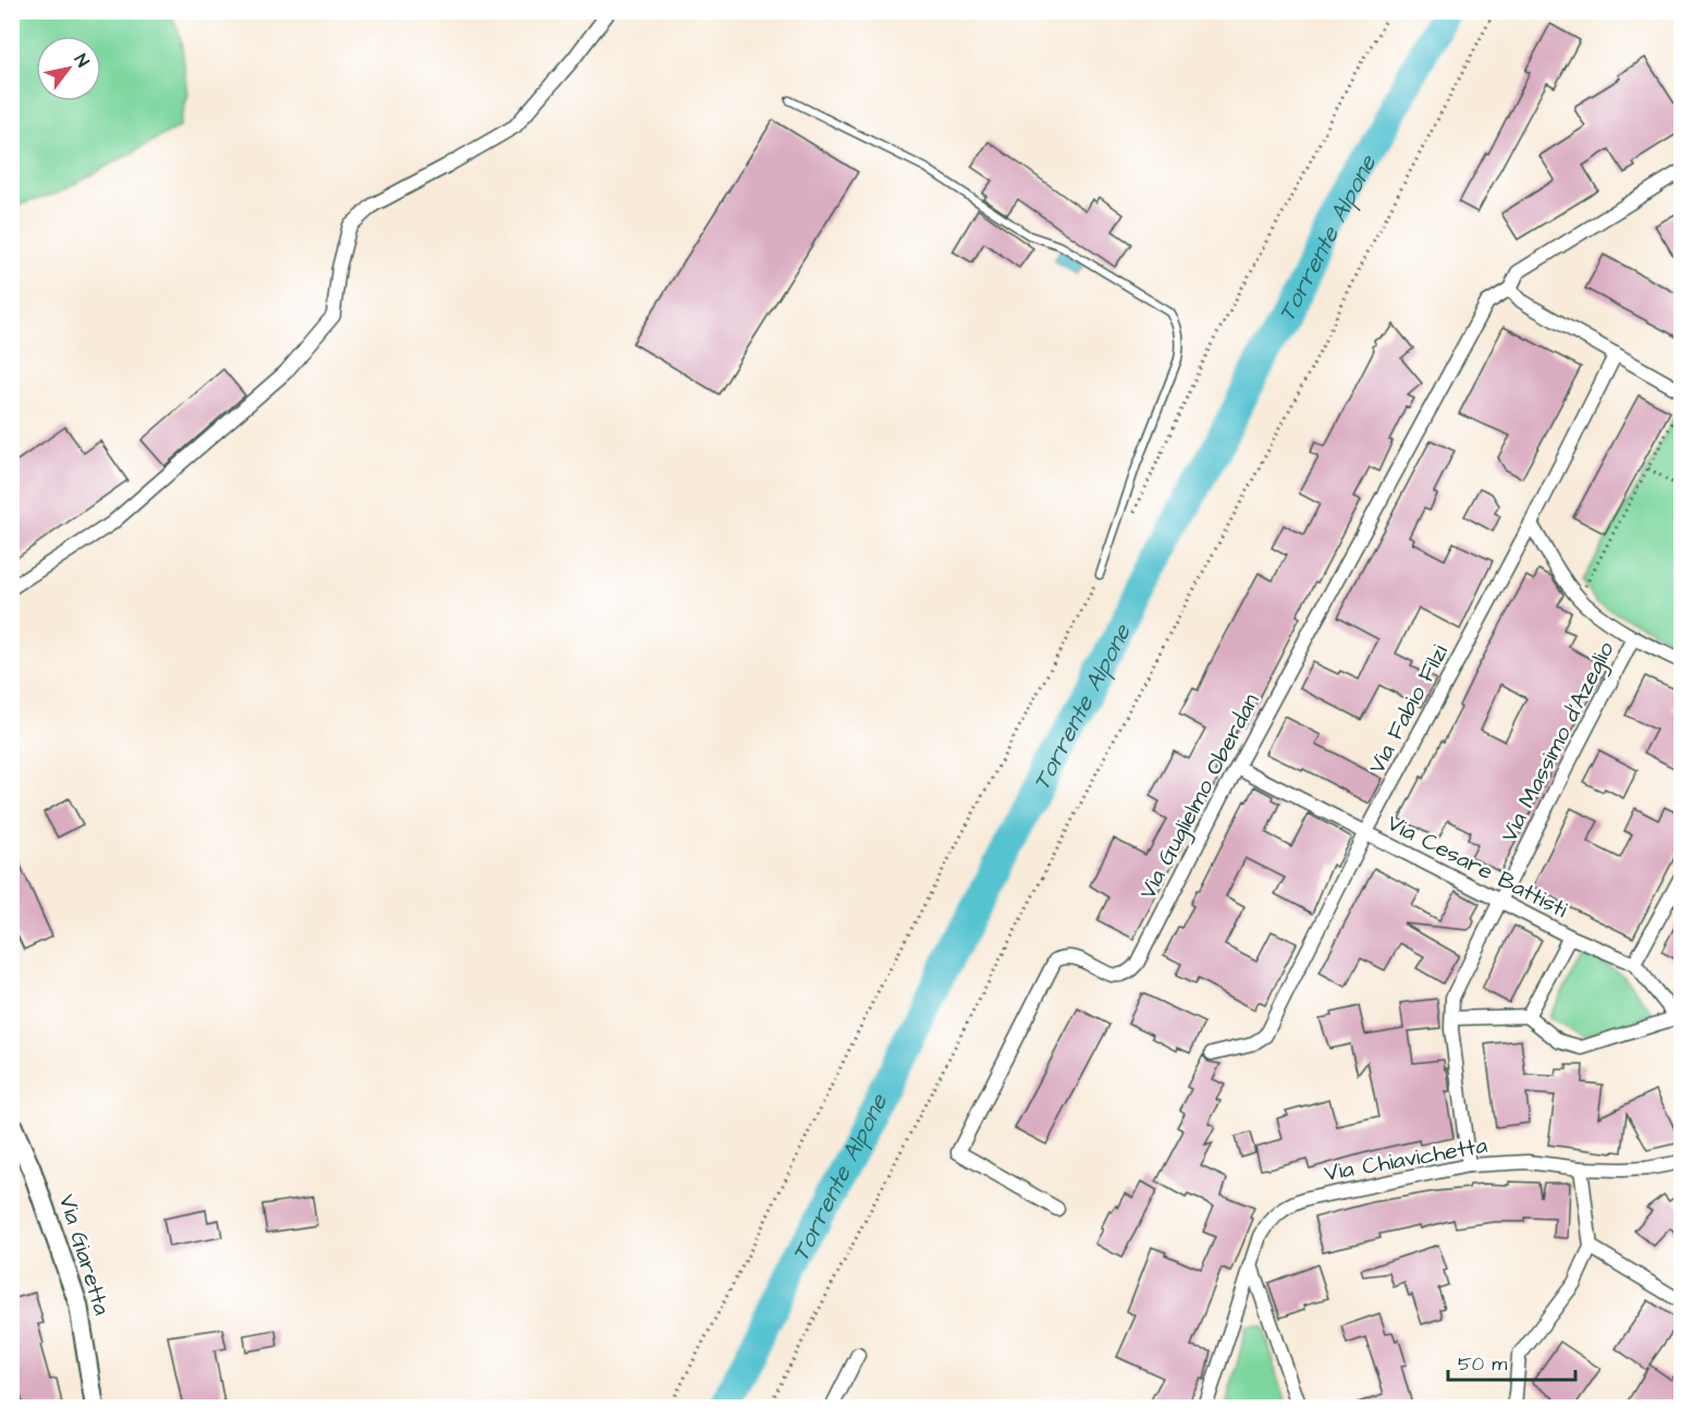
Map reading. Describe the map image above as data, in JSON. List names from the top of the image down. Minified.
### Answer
{"streets":{"street":["Via Fabio Filzi","Via Massimo d'Azeglio","Via Guglielmo Oberdan","Via Cesare Battisti","Via Chiavichetta","Via Giaretta"]},"crossings":[["Via Fabio Filzi","Via Massimo d'Azeglio"],["Via Fabio Filzi","Via Cesare Battisti"],["Via Massimo d'Azeglio","Via Cesare Battisti"],["Via Massimo d'Azeglio","Via Chiavichetta"],["Via Guglielmo Oberdan","Via Cesare Battisti"]],"water":["Torrente Alpone"],"scale_bar":"50 m","north":"top right"}
